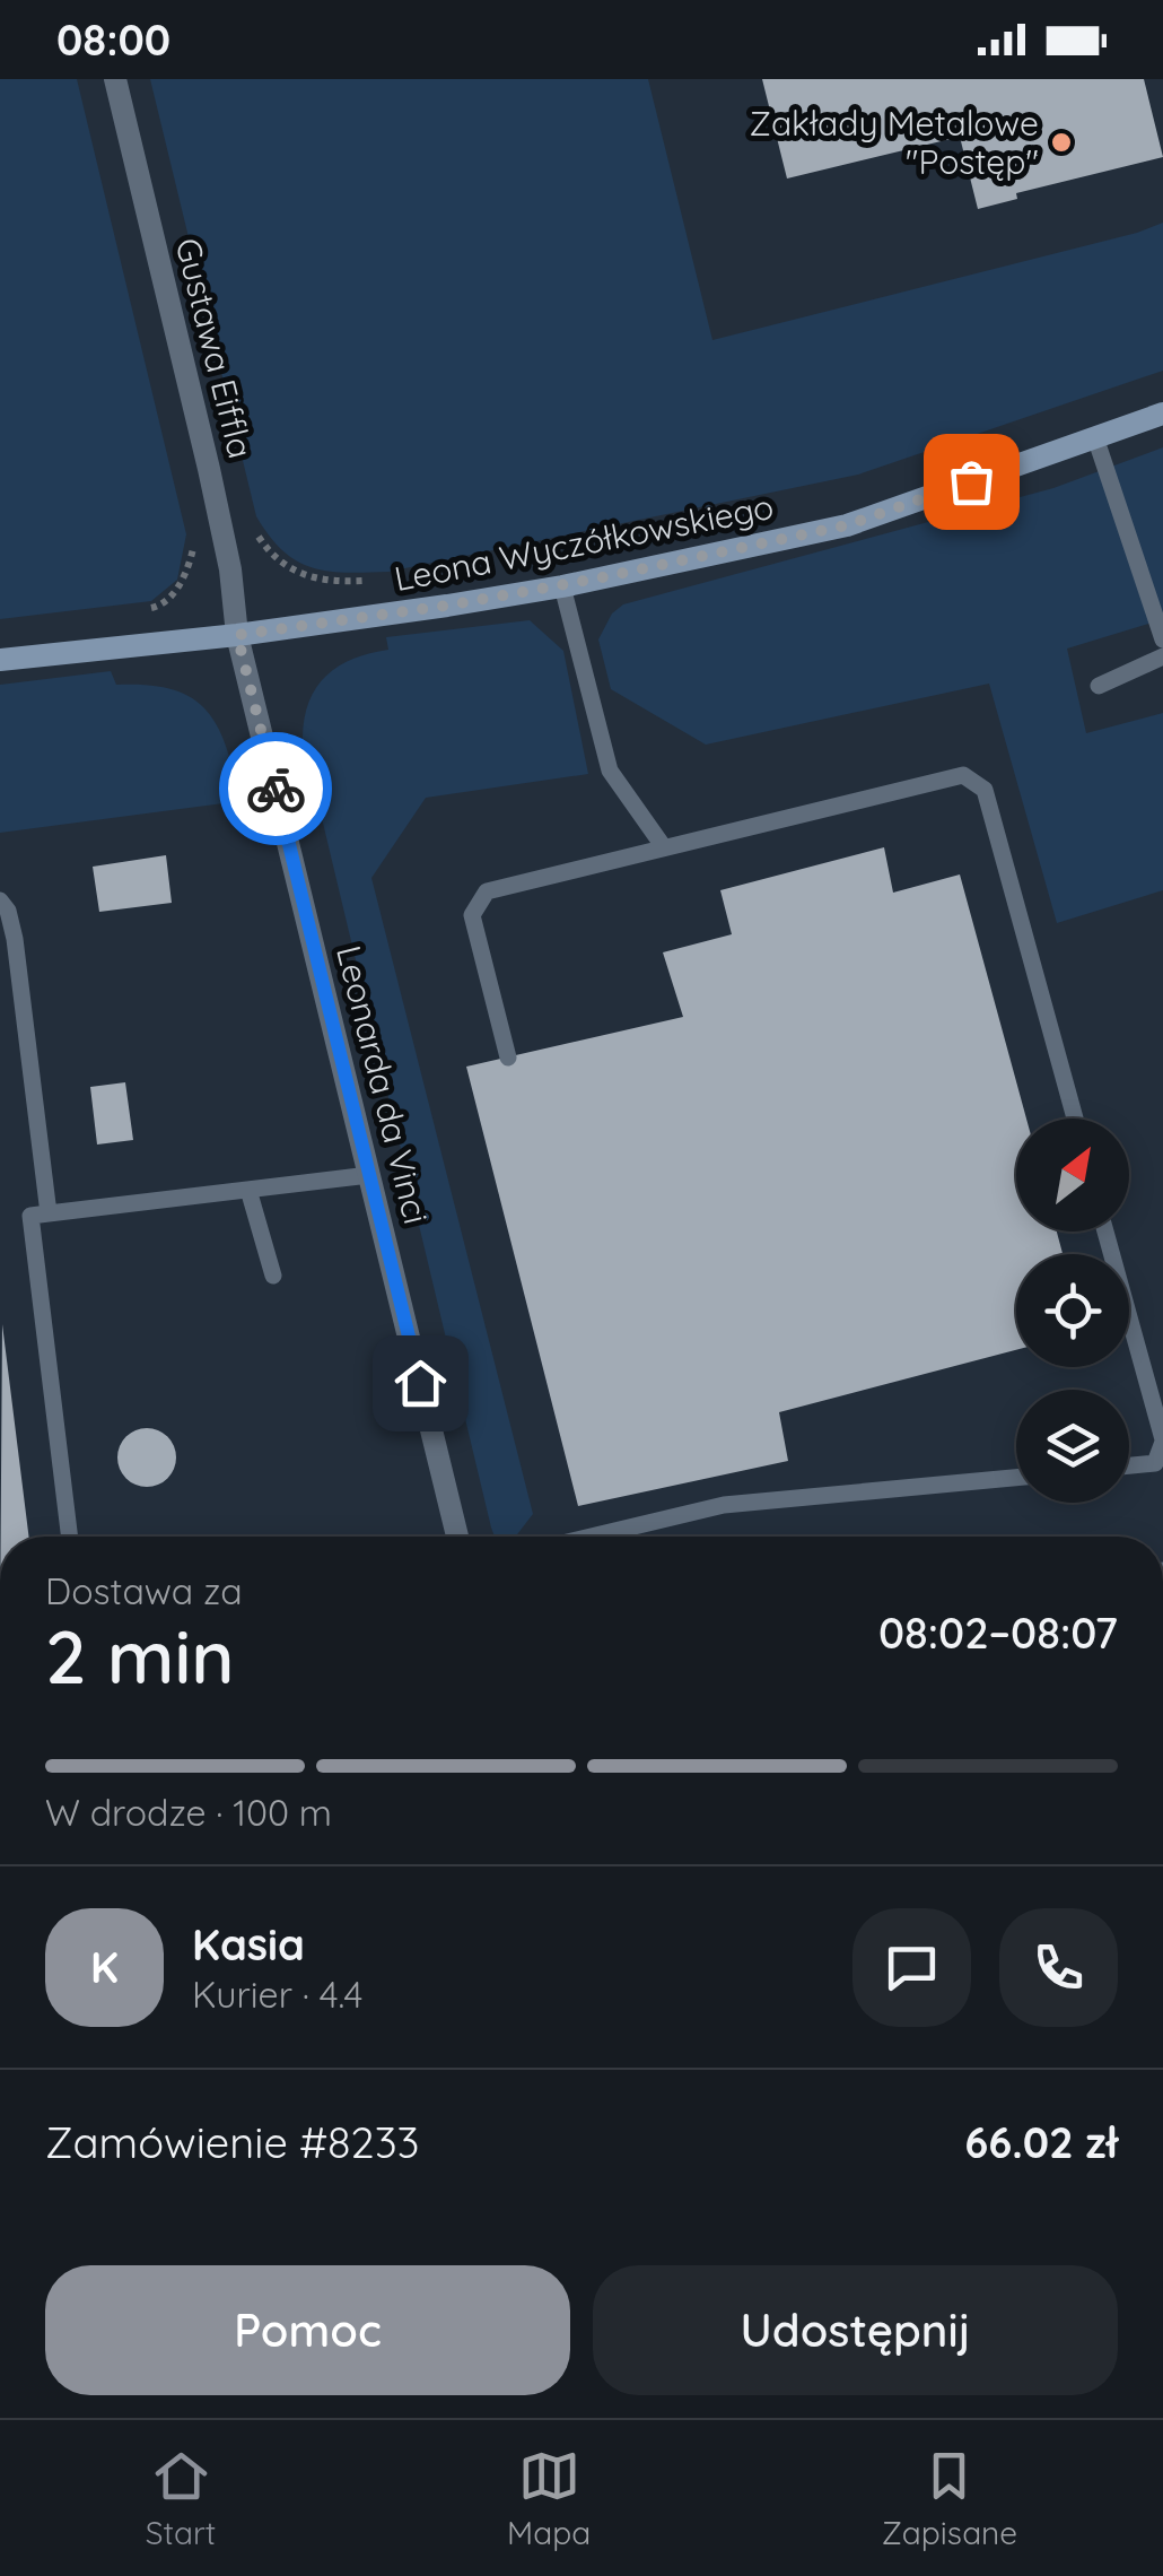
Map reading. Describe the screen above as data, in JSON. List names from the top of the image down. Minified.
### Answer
{"streets":{"street":["Gustawa Eiffla","Leona Wyczółkowskiego","Leonarda da Vinci"]},"crossings":[["Gustawa Eiffla","Leona Wyczółkowskiego"],["Gustawa Eiffla","Leonarda da Vinci"],["Leona Wyczółkowskiego","Leonarda da Vinci"]],"places":["Zakłady Metalowe \"Postęp\""],"north":"top right","page":{"status":"08:00","heading":["2 min","Dostawa za","08:02–08:07"],"panel":["Kasia","Kurier · 4.4","Zamówienie #8233","66.02 zł"],"bar":"W drodze · 100 m","round":"K","buttons":["Pomoc","Udostępnij"],"tabs":["Start","Mapa","Zapisane"]}}
